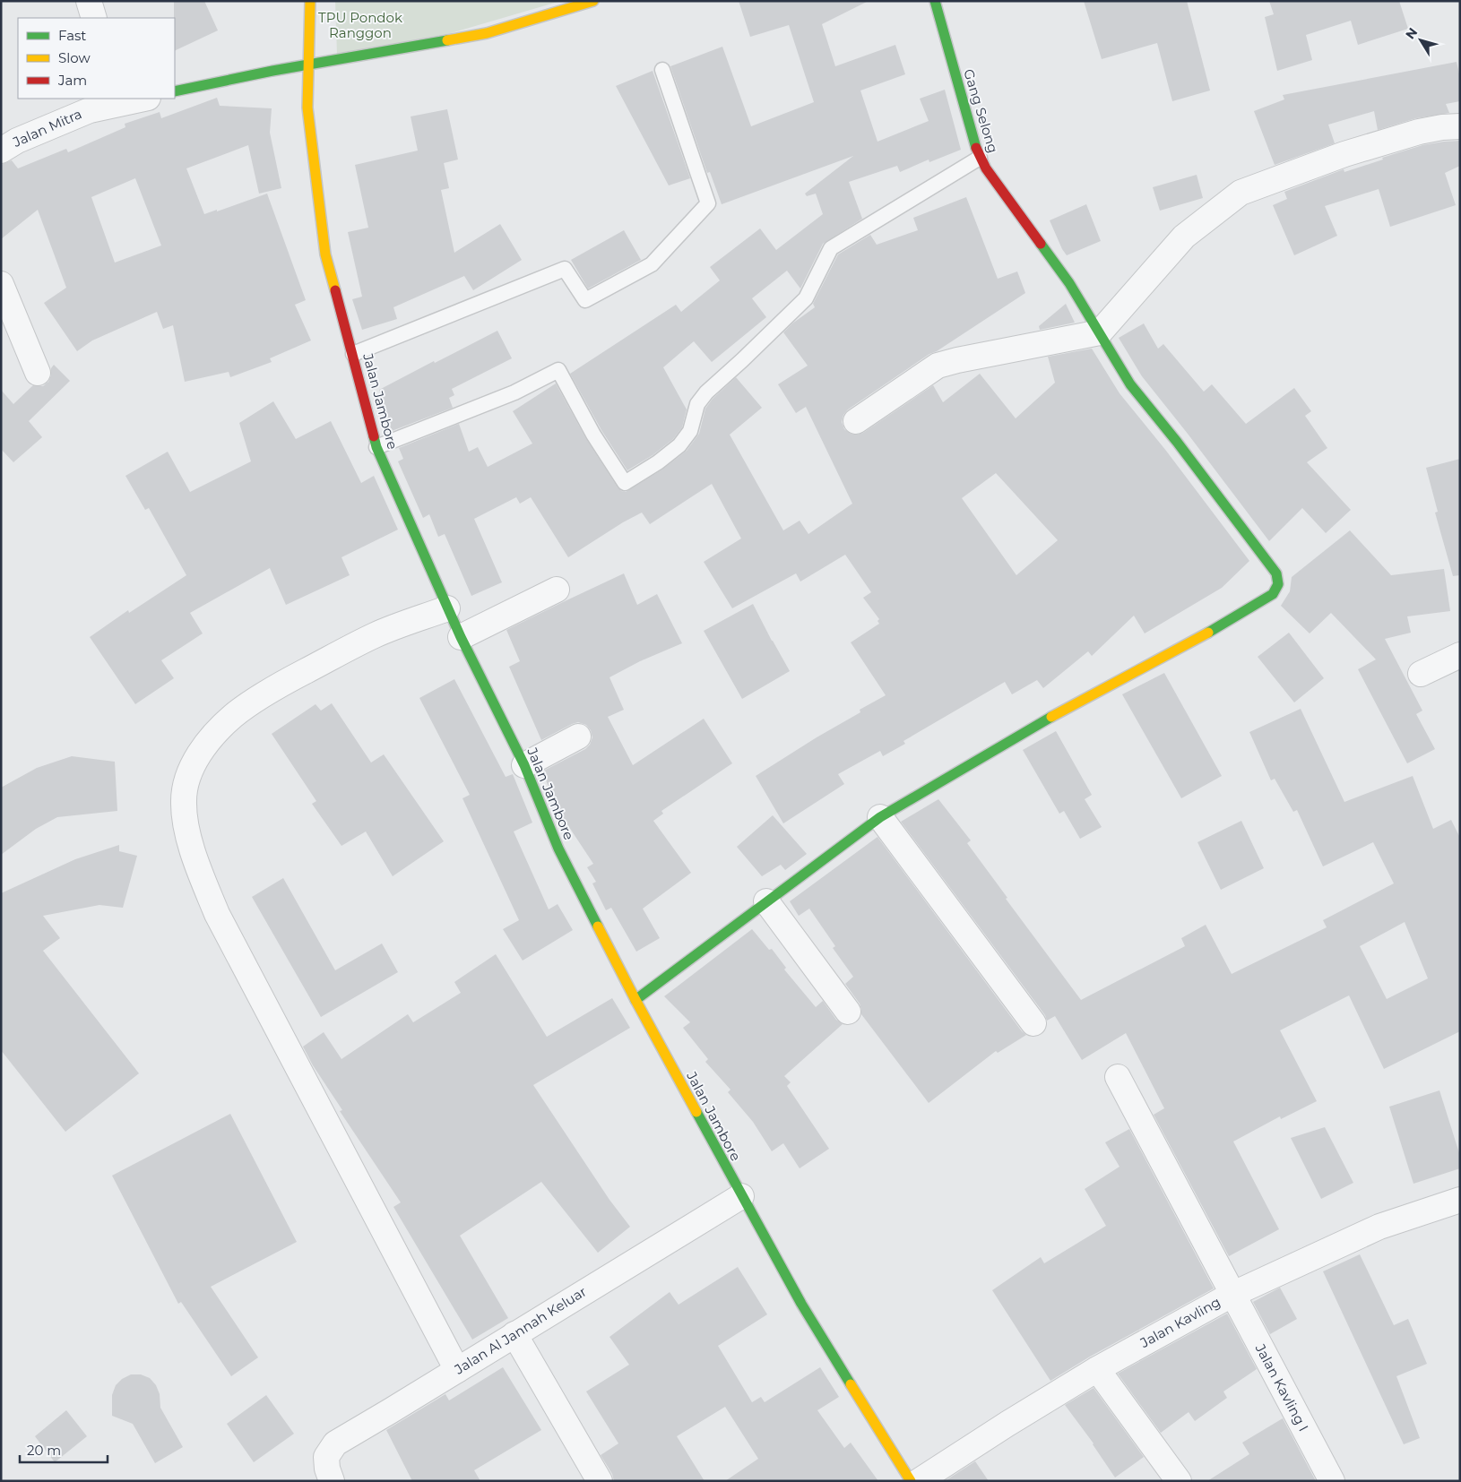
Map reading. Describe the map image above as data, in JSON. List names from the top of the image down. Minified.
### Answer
{"streets":{"street":["Gang Selong","Jalan Mitra","Jalan Jambore","Jalan Kavling","Jalan Al Jannah Keluar","Jalan Kavling I"]},"crossings":[["Gang Selong","Jalan Jambore"],["Jalan Jambore","Jalan Al Jannah Keluar"],["Jalan Kavling","Jalan Kavling I"]],"parks":["TPU Pondok Ranggon"],"legend":["Fast","Slow","Jam"],"scale_bar":"20 m","north":"top left"}
